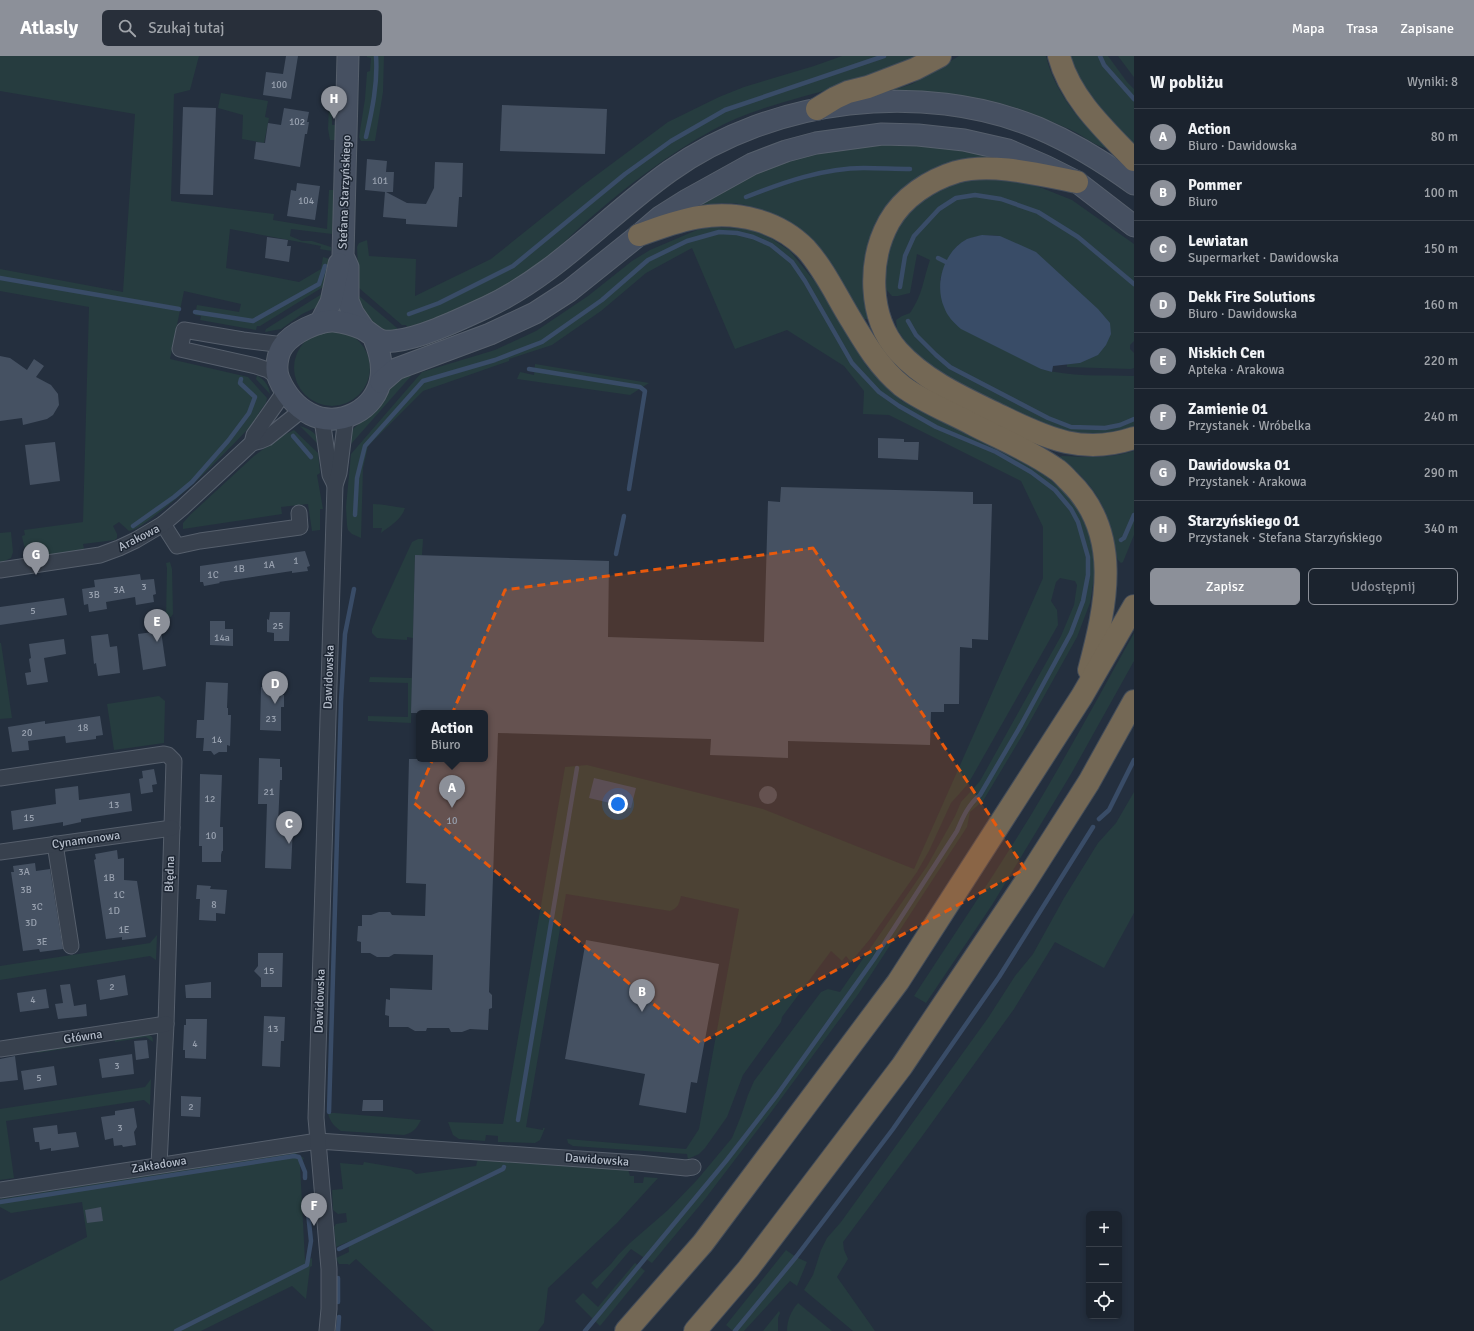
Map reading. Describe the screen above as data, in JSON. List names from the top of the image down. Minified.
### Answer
{"streets":{"street":["Stefana Starzyńskiego","Arakowa","Dawidowska","Cynamonowa","Błędna","Główna","Zakładowa"]},"crossings":[["Stefana Starzyńskiego","Dawidowska"],["Dawidowska","Zakładowa"],["Cynamonowa","Błędna"],["Błędna","Główna"],["Błędna","Zakładowa"]],"house_numbers":["100","102","101","104","1","1A","1B","1C","3","3A","3B","5","25","14a","23","18","20","14","21","12","13","15","10","10","3A","1B","3B","1C","8","3C","1D","3D","1E","3E","15","2","4","13","4","3","5","2","3"],"page":{"header":"Atlasly","search":"Szukaj tutaj","nav":["Mapa","Trasa","Zapisane"],"heading":["W pobliżu","Wyniki: 8"],"pins":["H","G","E","D","A","C","B","F"],"list":[{"mark":"A","name":"Action","note":"Biuro · Dawidowska","value":"80 m"},{"mark":"B","name":"Pommer","note":"Biuro","value":"100 m"},{"mark":"C","name":"Lewiatan","note":"Supermarket · Dawidowska","value":"150 m"},{"mark":"D","name":"Dekk Fire Solutions","note":"Biuro · Dawidowska","value":"160 m"},{"mark":"E","name":"Niskich Cen","note":"Apteka · Arakowa","value":"220 m"},{"mark":"F","name":"Zamienie 01","note":"Przystanek · Wróbelka","value":"240 m"},{"mark":"G","name":"Dawidowska 01","note":"Przystanek · Arakowa","value":"290 m"},{"mark":"H","name":"Starzyńskiego 01","note":"Przystanek · Stefana Starzyńskiego","value":"340 m"}],"buttons":["Zapisz","Udostępnij"],"popup":["Action","Biuro"],"map_buttons":["+","−"]}}
